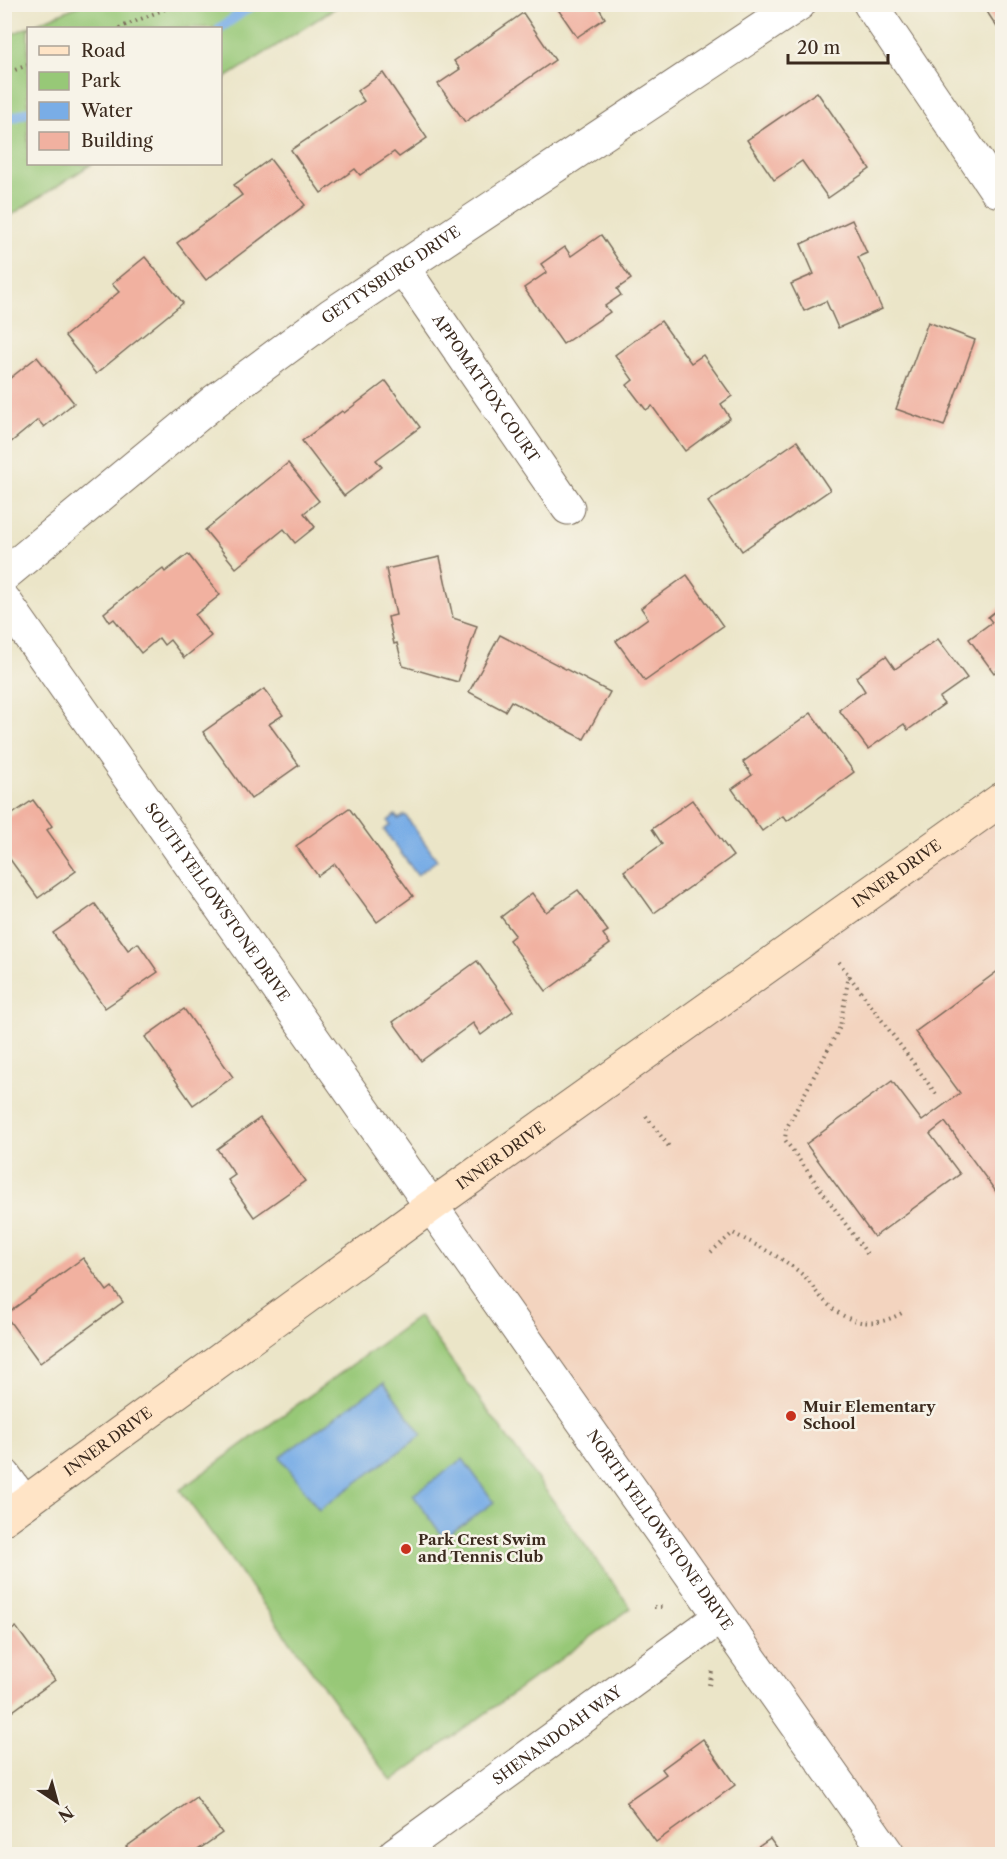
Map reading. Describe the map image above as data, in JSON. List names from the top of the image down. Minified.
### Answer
{"streets":{"street":["GETTYSBURG DRIVE","APPOMATTOX COURT","INNER DRIVE","SOUTH YELLOWSTONE DRIVE","NORTH YELLOWSTONE DRIVE","SHENANDOAH WAY"]},"crossings":[["GETTYSBURG DRIVE","APPOMATTOX COURT"],["INNER DRIVE","SOUTH YELLOWSTONE DRIVE"],["INNER DRIVE","NORTH YELLOWSTONE DRIVE"],["SOUTH YELLOWSTONE DRIVE","NORTH YELLOWSTONE DRIVE"],["NORTH YELLOWSTONE DRIVE","SHENANDOAH WAY"]],"places":["Muir Elementary School","Park Crest Swim and Tennis Club"],"legend":["Road","Park","Water","Building"],"scale_bar":"20 m","north":"bottom right"}
